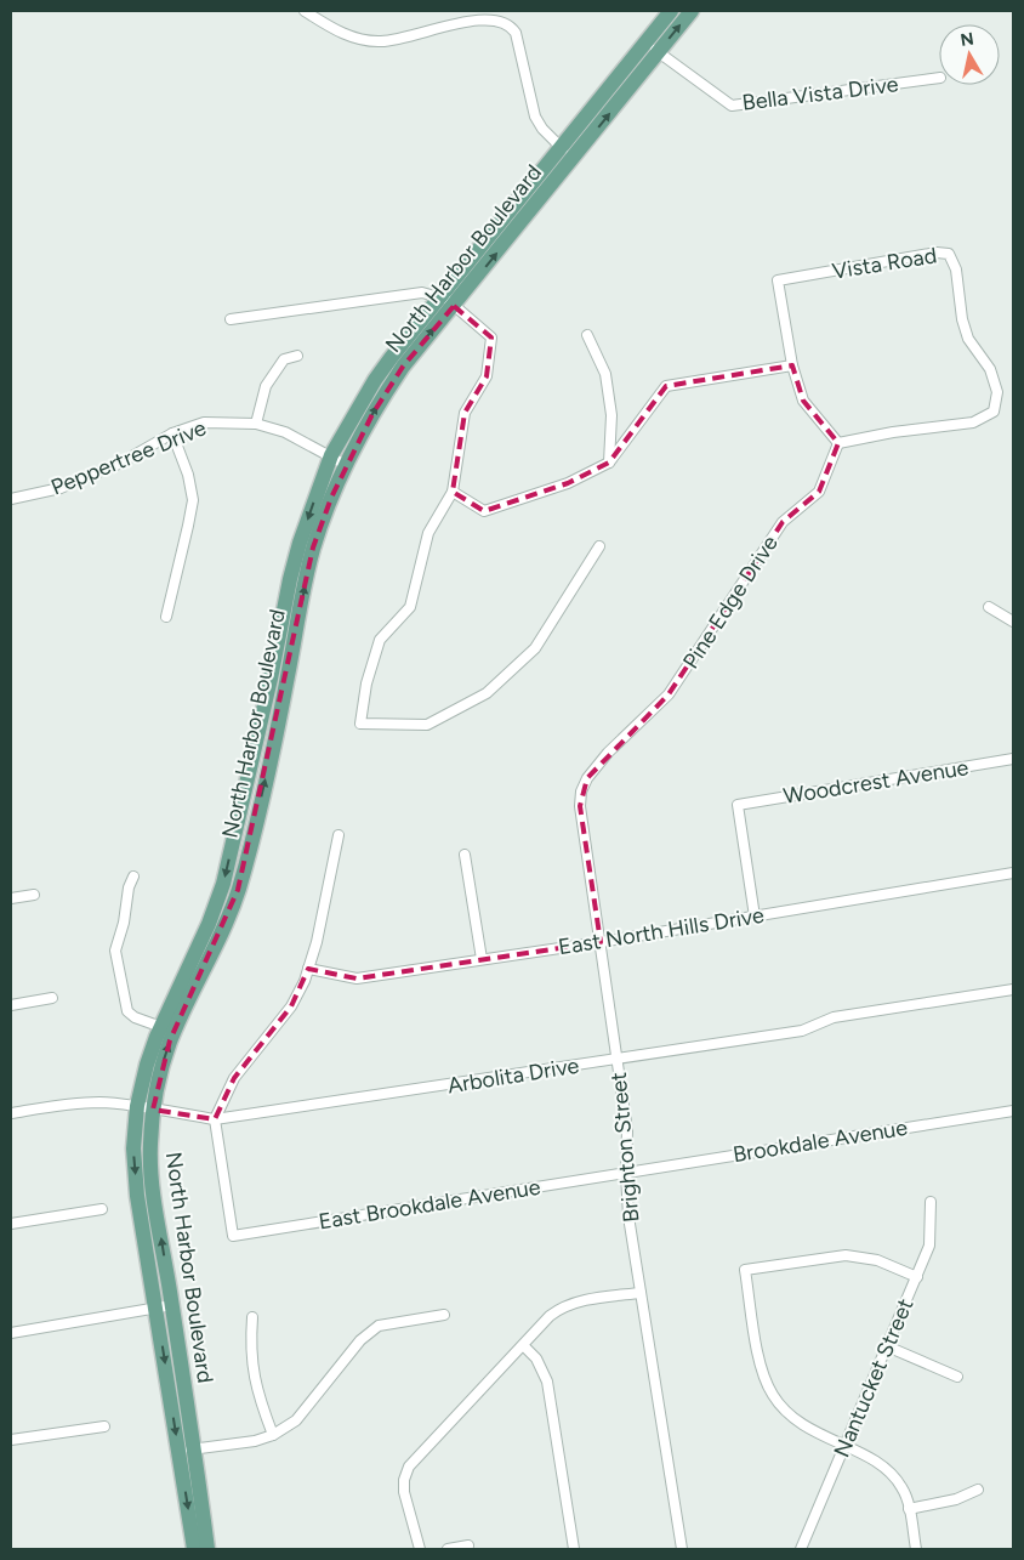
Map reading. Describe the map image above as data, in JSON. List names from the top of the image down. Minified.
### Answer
{"streets":{"main road":["North Harbor Boulevard"],"street":["Bella Vista Drive","Vista Road","Peppertree Drive","Pine Edge Drive","Woodcrest Avenue","East North Hills Drive","Arbolita Drive","Brookdale Avenue","Brighton Street","East Brookdale Avenue","Nantucket Street"]},"crossings":[["Bella Vista Drive","North Harbor Boulevard"],["North Harbor Boulevard","Peppertree Drive"],["North Harbor Boulevard","Arbolita Drive"],["Vista Road","Pine Edge Drive"],["Pine Edge Drive","Brighton Street"],["Woodcrest Avenue","East North Hills Drive"],["East North Hills Drive","Brighton Street"],["Arbolita Drive","Brighton Street"],["Arbolita Drive","East Brookdale Avenue"],["Brookdale Avenue","Brighton Street"],["Brookdale Avenue","East Brookdale Avenue"],["Brighton Street","East Brookdale Avenue"]],"north":"top"}
